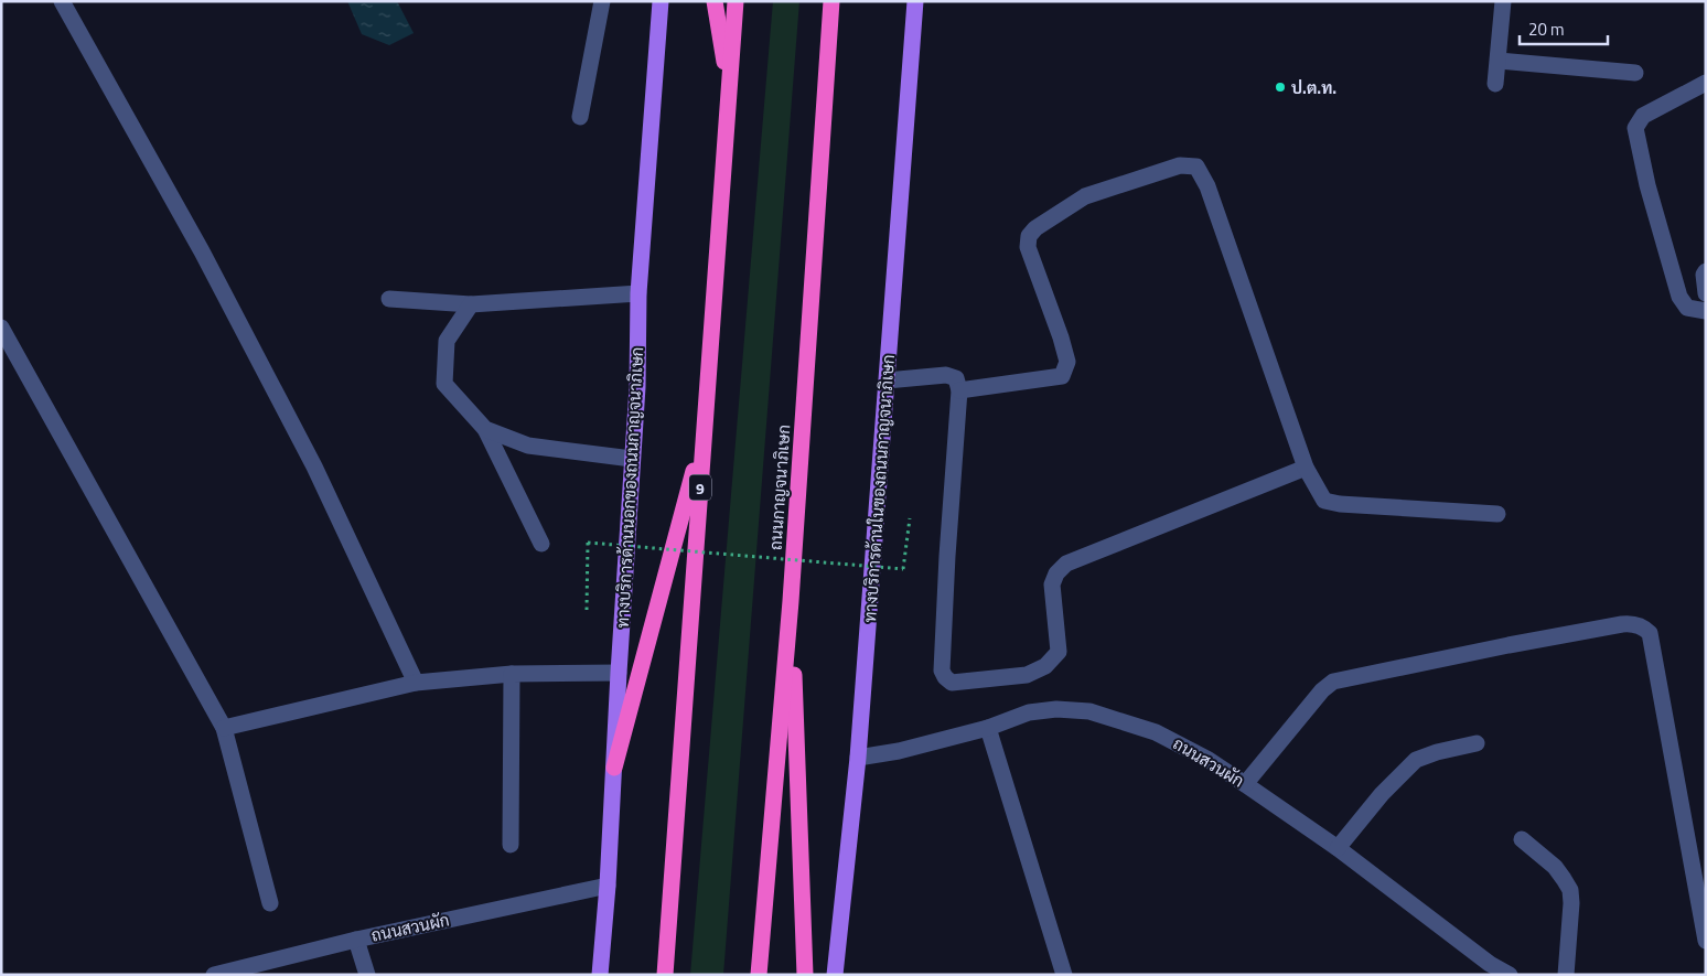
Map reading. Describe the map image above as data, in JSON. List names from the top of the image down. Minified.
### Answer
{"streets":{"highway":["9","ถนนกาญจนาภิเษก"],"main road":["ทางบริการด้านนอกของถนนกาญจนาภิเษก","ทางบริการด้านในของถนนกาญจนาภิเษก"],"street":["ถนนสวนผัก"]},"crossings":[["ทางบริการด้านนอกของถนนกาญจนาภิเษก","ถนนสวนผัก"],["ทางบริการด้านในของถนนกาญจนาภิเษก","ถนนสวนผัก"]],"places":["ป.ต.ท."],"scale_bar":"20 m"}
